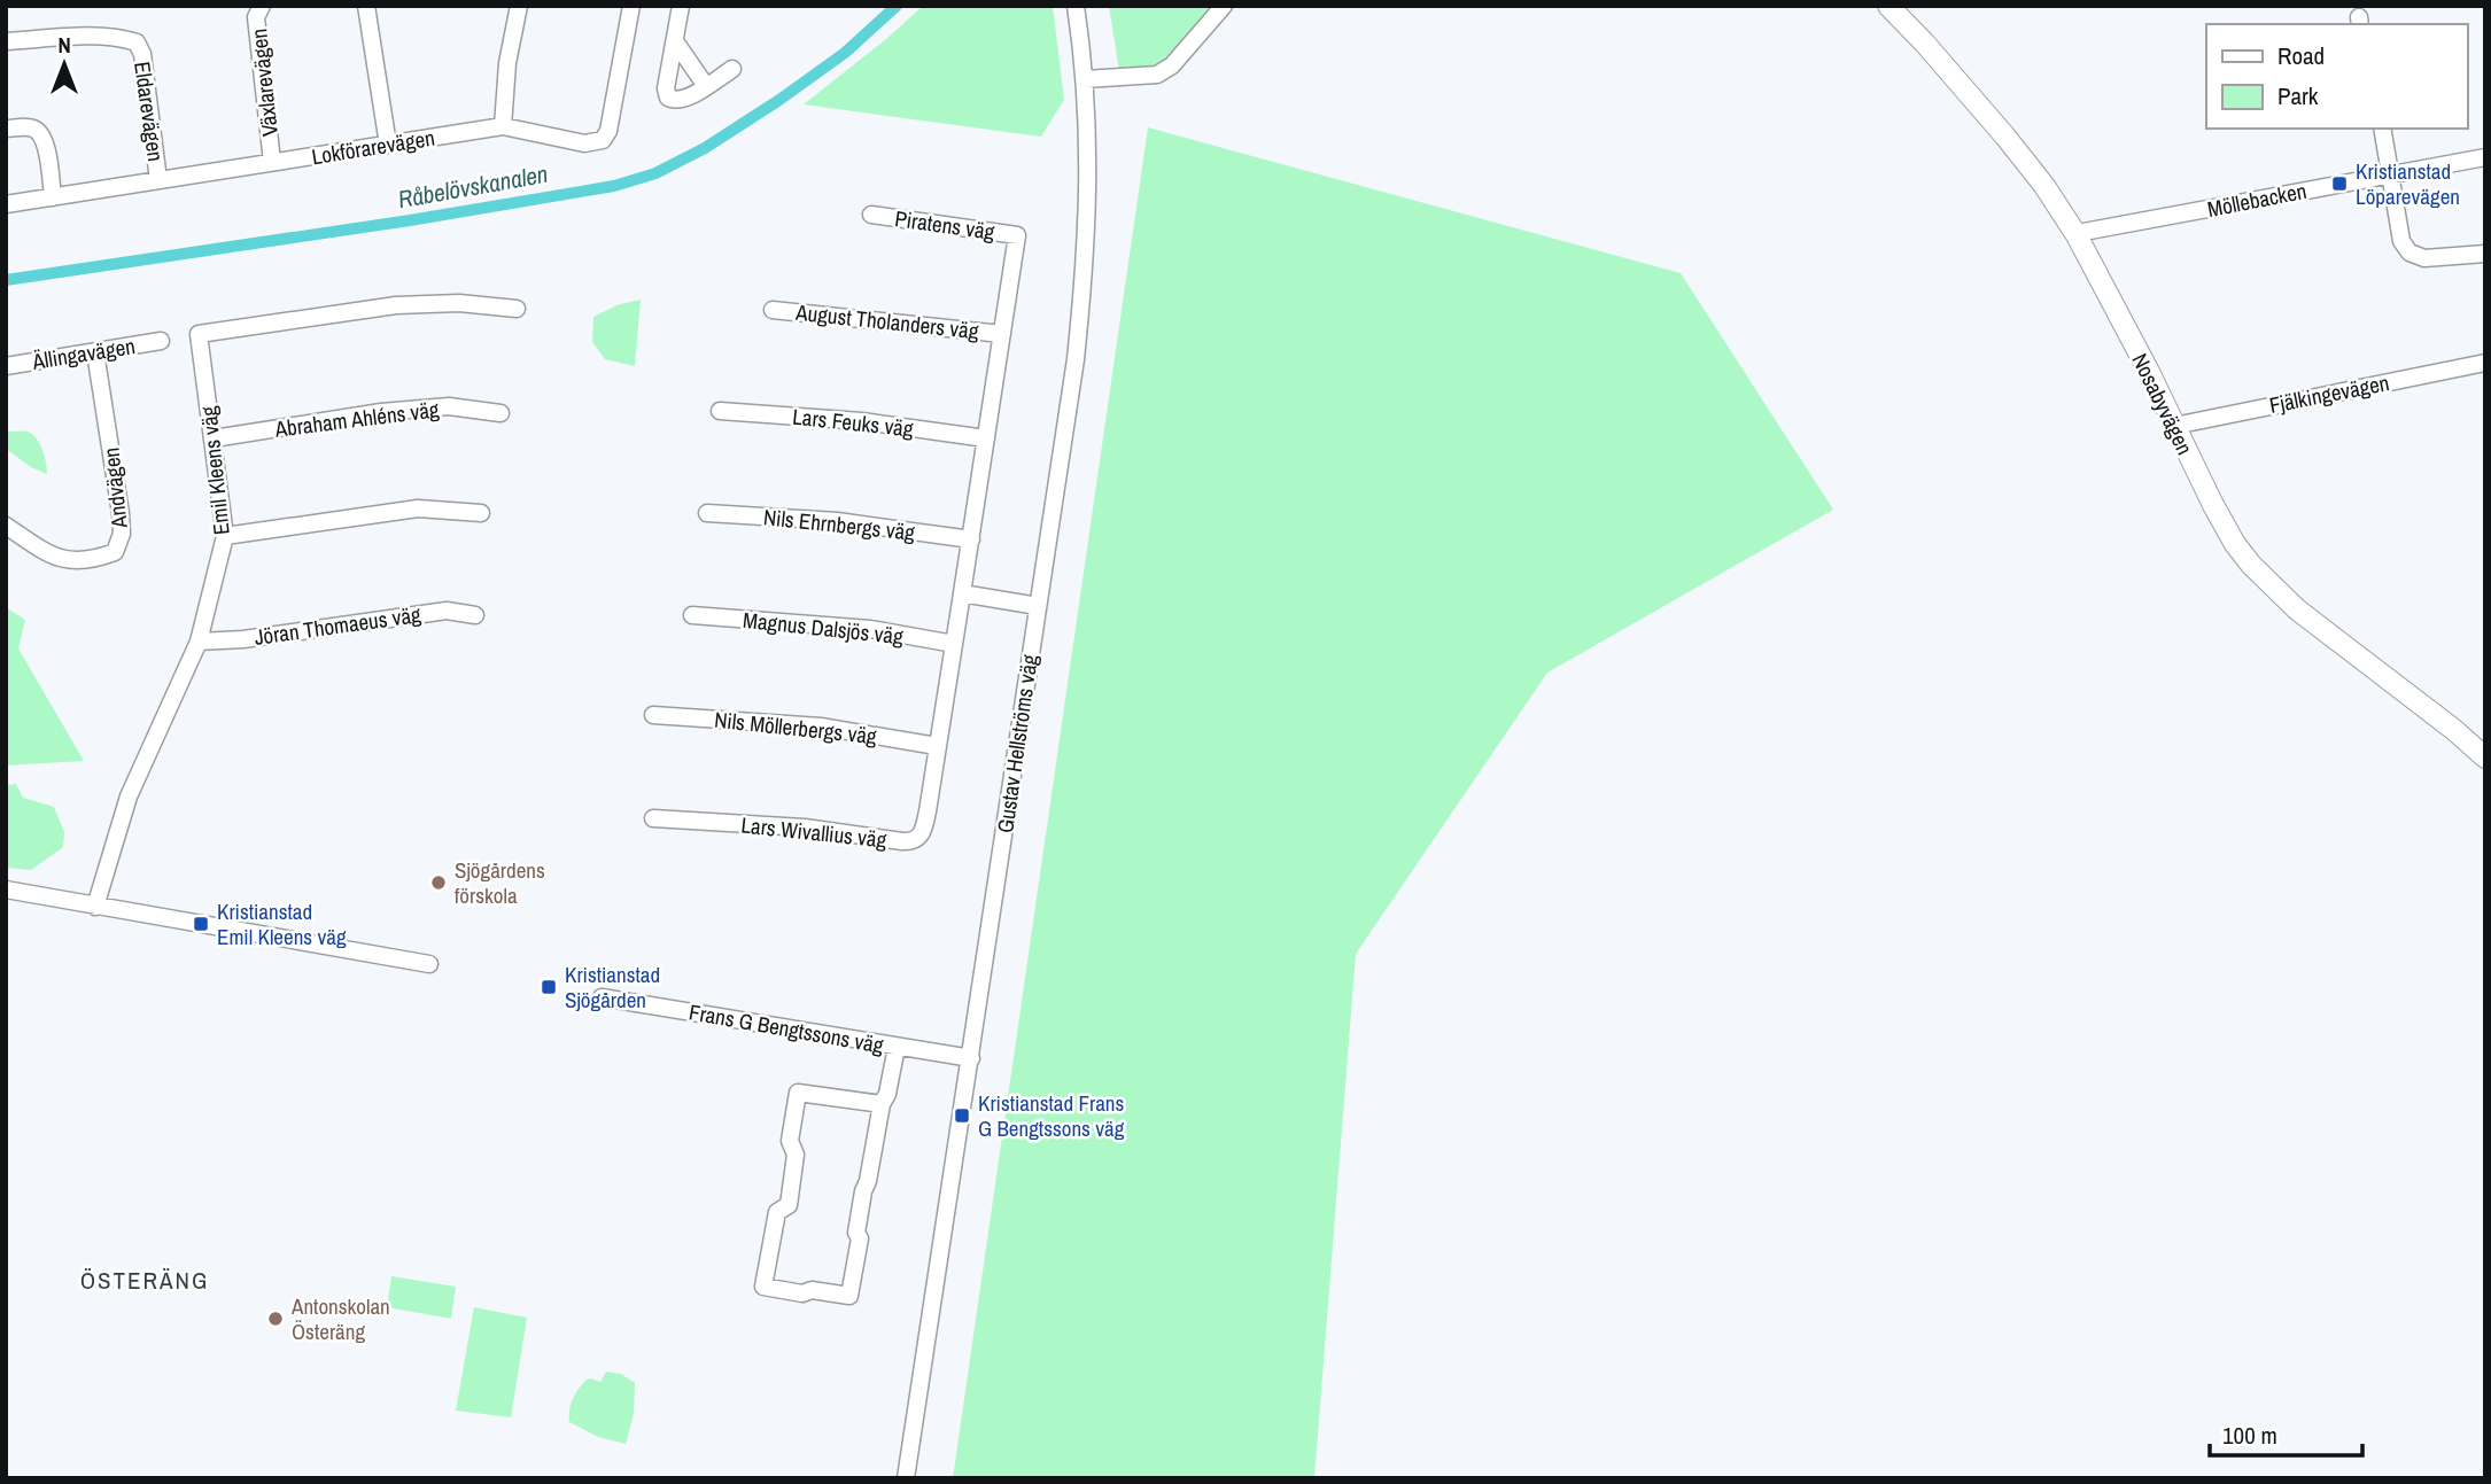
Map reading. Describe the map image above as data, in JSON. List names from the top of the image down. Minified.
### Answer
{"streets":{"main road":["Nosabyvägen"],"street":["Växlarevägen","Eldarevägen","Lokförarevägen","Möllebacken","Piratens väg","August Tholanders väg","Ällingavägen","Fjälkingevägen","Abraham Ahléns väg","Lars Feuks väg","Emil Kleens väg","Andvägen","Nils Ehrnbergs väg","Jöran Thomaeus väg","Magnus Dalsjös väg","Nils Möllerbergs väg","Gustav Hellströms väg","Lars Wivallius väg","Frans G Bengtssons väg"]},"crossings":[["Växlarevägen","Lokförarevägen"],["Eldarevägen","Lokförarevägen"],["Möllebacken","Nosabyvägen"],["Piratens väg","Lars Wivallius väg"],["August Tholanders väg","Lars Wivallius väg"],["Ällingavägen","Andvägen"],["Fjälkingevägen","Nosabyvägen"],["Abraham Ahléns väg","Emil Kleens väg"],["Lars Feuks väg","Lars Wivallius väg"],["Emil Kleens väg","Jöran Thomaeus väg"],["Nils Ehrnbergs väg","Lars Wivallius väg"],["Magnus Dalsjös väg","Lars Wivallius väg"],["Nils Möllerbergs väg","Lars Wivallius väg"],["Gustav Hellströms väg","Frans G Bengtssons väg"]],"districts":["ÖSTERÄNG"],"water":["Råbelövskanalen"],"places":{"transit":["Kristianstad Löparevägen","Kristianstad Emil Kleens väg","Kristianstad Sjögården","Kristianstad Frans G Bengtssons väg"],"other":["Sjögårdens förskola","Antonskolan Österäng"]},"legend":["Road","Park"],"scale_bar":"100 m","north":"top"}
